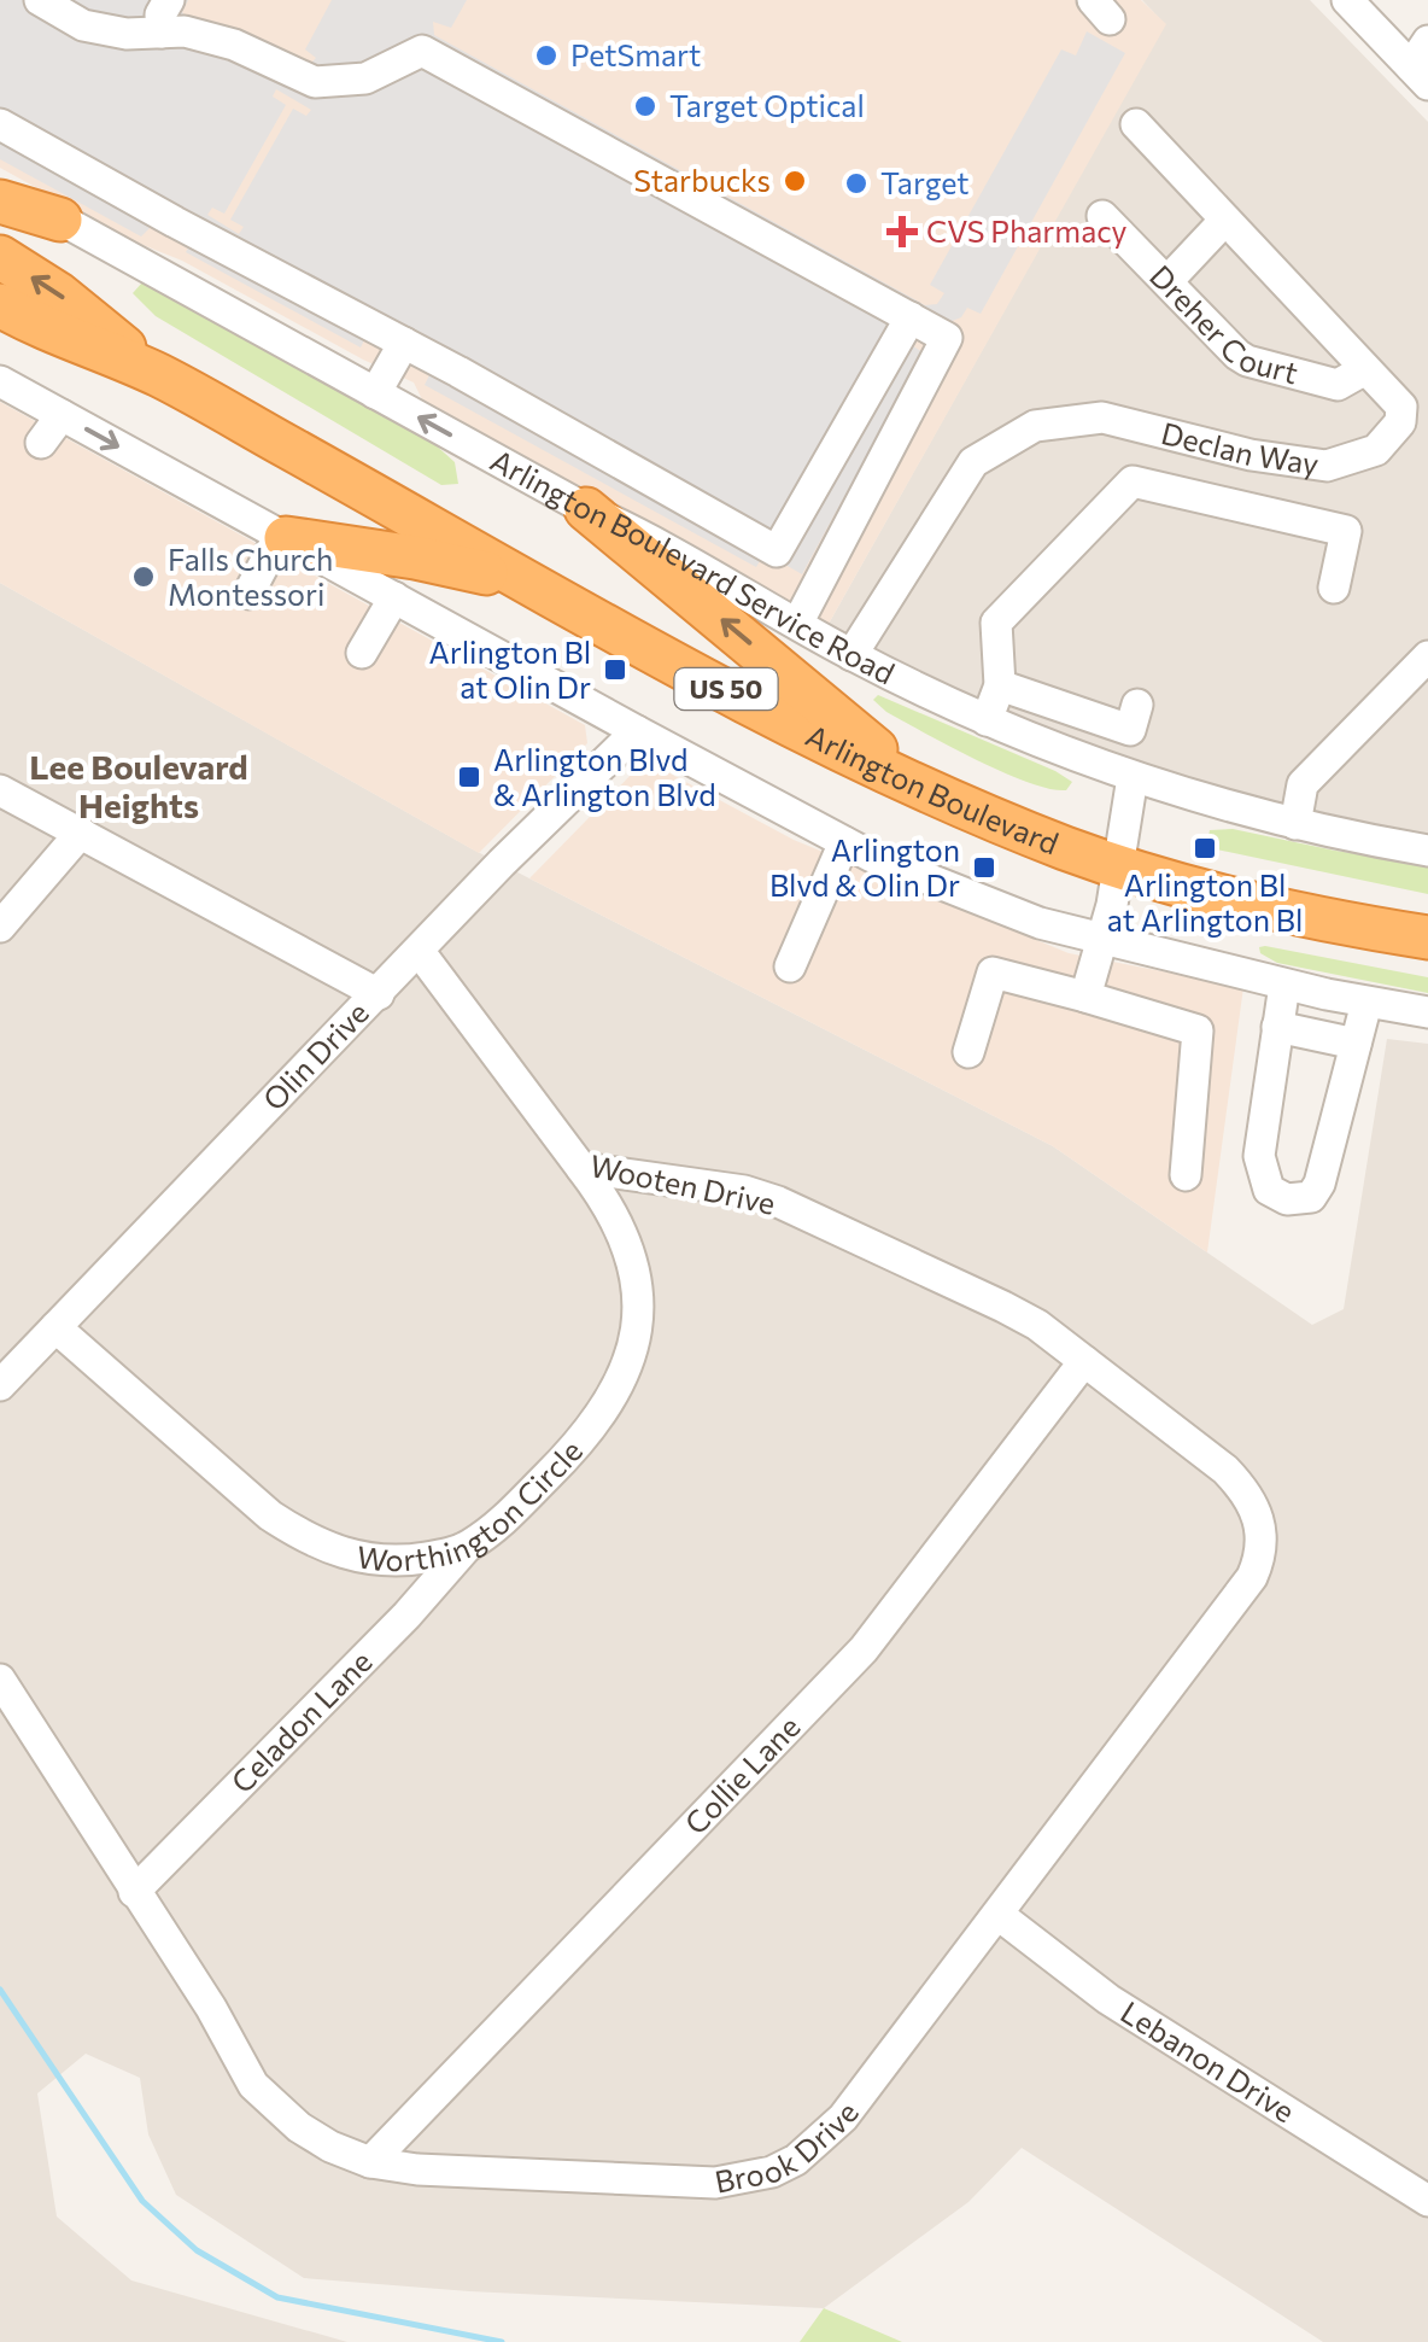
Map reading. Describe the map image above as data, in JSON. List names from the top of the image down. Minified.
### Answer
{"streets":{"highway":["US 50","Arlington Boulevard"],"street":["Dreher Court","Declan Way","Arlington Boulevard Service Road","Olin Drive","Wooten Drive","Worthington Circle","Celadon Lane","Collie Lane","Lebanon Drive","Brook Drive"]},"crossings":[["Dreher Court","Declan Way"],["Declan Way","Arlington Boulevard Service Road"],["Olin Drive","Wooten Drive"],["Olin Drive","Worthington Circle"],["Wooten Drive","Worthington Circle"],["Wooten Drive","Collie Lane"],["Wooten Drive","Brook Drive"],["Worthington Circle","Celadon Lane"],["Celadon Lane","Brook Drive"],["Collie Lane","Brook Drive"],["Lebanon Drive","Brook Drive"]],"districts":["Lee Boulevard Heights"],"places":{"other":["PetSmart","Target Optical","Starbucks","Target","Falls Church Montessori"],"health":["CVS Pharmacy"],"transit":["Arlington Bl at Olin Dr","Arlington Blvd & Arlington Blvd","Arlington Bl at Arlington Bl","Arlington Blvd & Olin Dr"]}}
